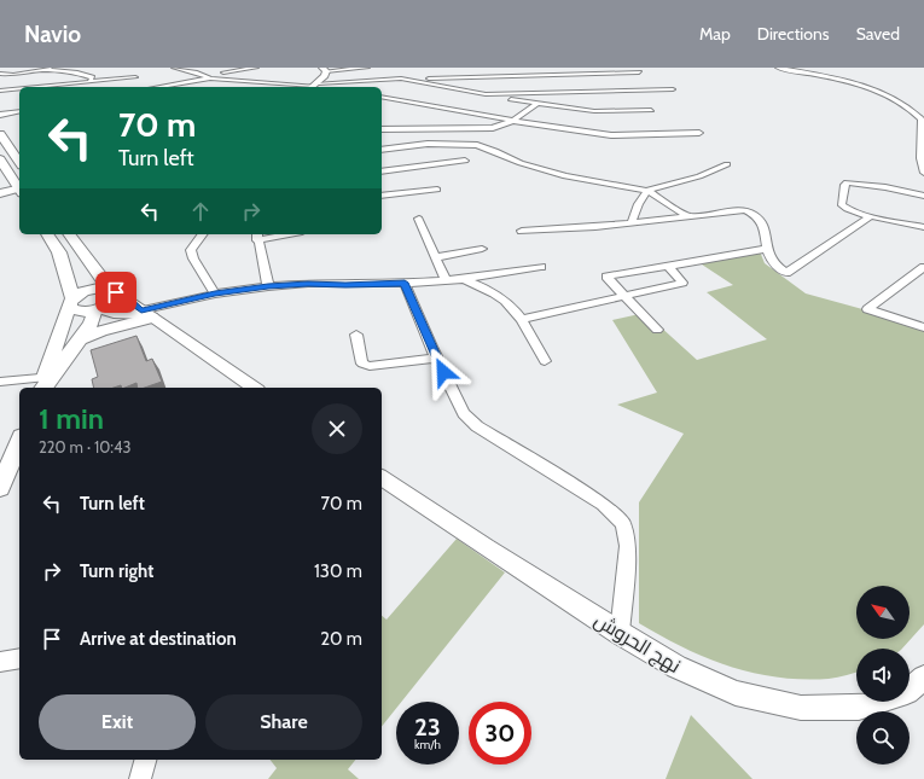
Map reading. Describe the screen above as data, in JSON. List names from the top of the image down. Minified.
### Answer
{"streets":{"street":["نهج الحروش"]},"north":"top left","page":{"header":"Navio","nav":["Map","Directions","Saved"],"turn":["70 m","Turn left"],"heading":["1 min","220 m · 10:43"],"list":[{"name":"Turn left","value":"70 m"},{"name":"Turn right","value":"130 m"},{"name":"Arrive at destination","value":"20 m"}],"buttons":["Exit","Share"],"speed":"23 km/h","limit":"30"}}
